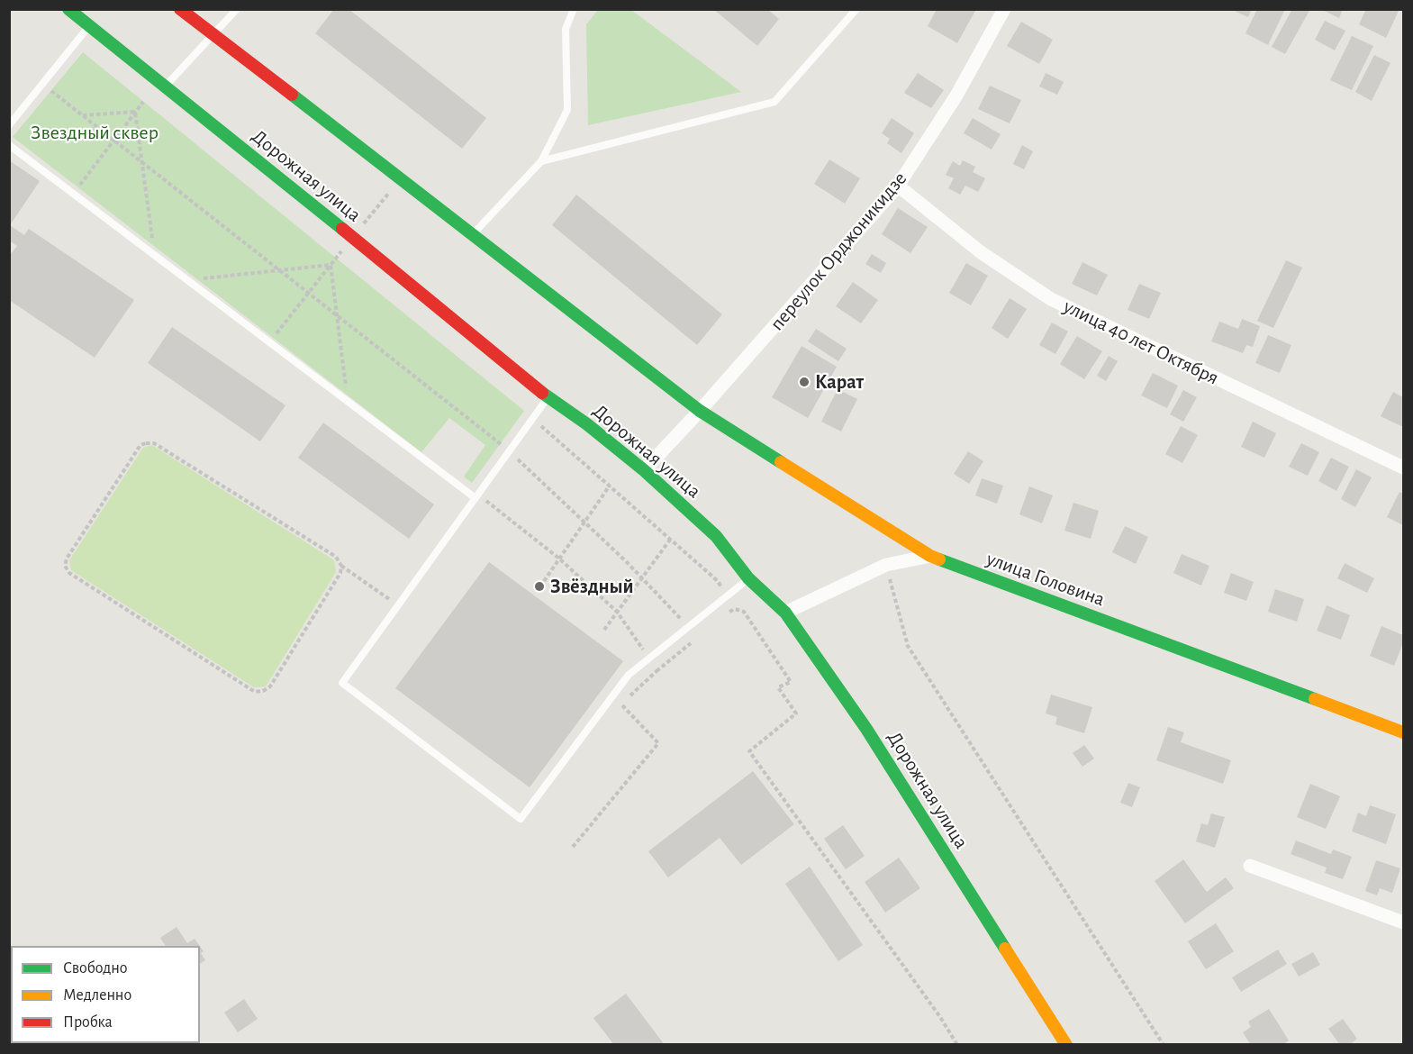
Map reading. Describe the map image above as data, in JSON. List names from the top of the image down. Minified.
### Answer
{"streets":{"main road":["Дорожная улица","улица Головина"],"street":["переулок Орджоникидзе","улица 40 лет Октября"]},"crossings":[["Дорожная улица","переулок Орджоникидзе"],["переулок Орджоникидзе","улица 40 лет Октября"],["переулок Орджоникидзе","улица Головина"]],"parks":["Звездный сквер"],"places":["Карат","Звёздный"],"legend":["Свободно","Медленно","Пробка"]}
